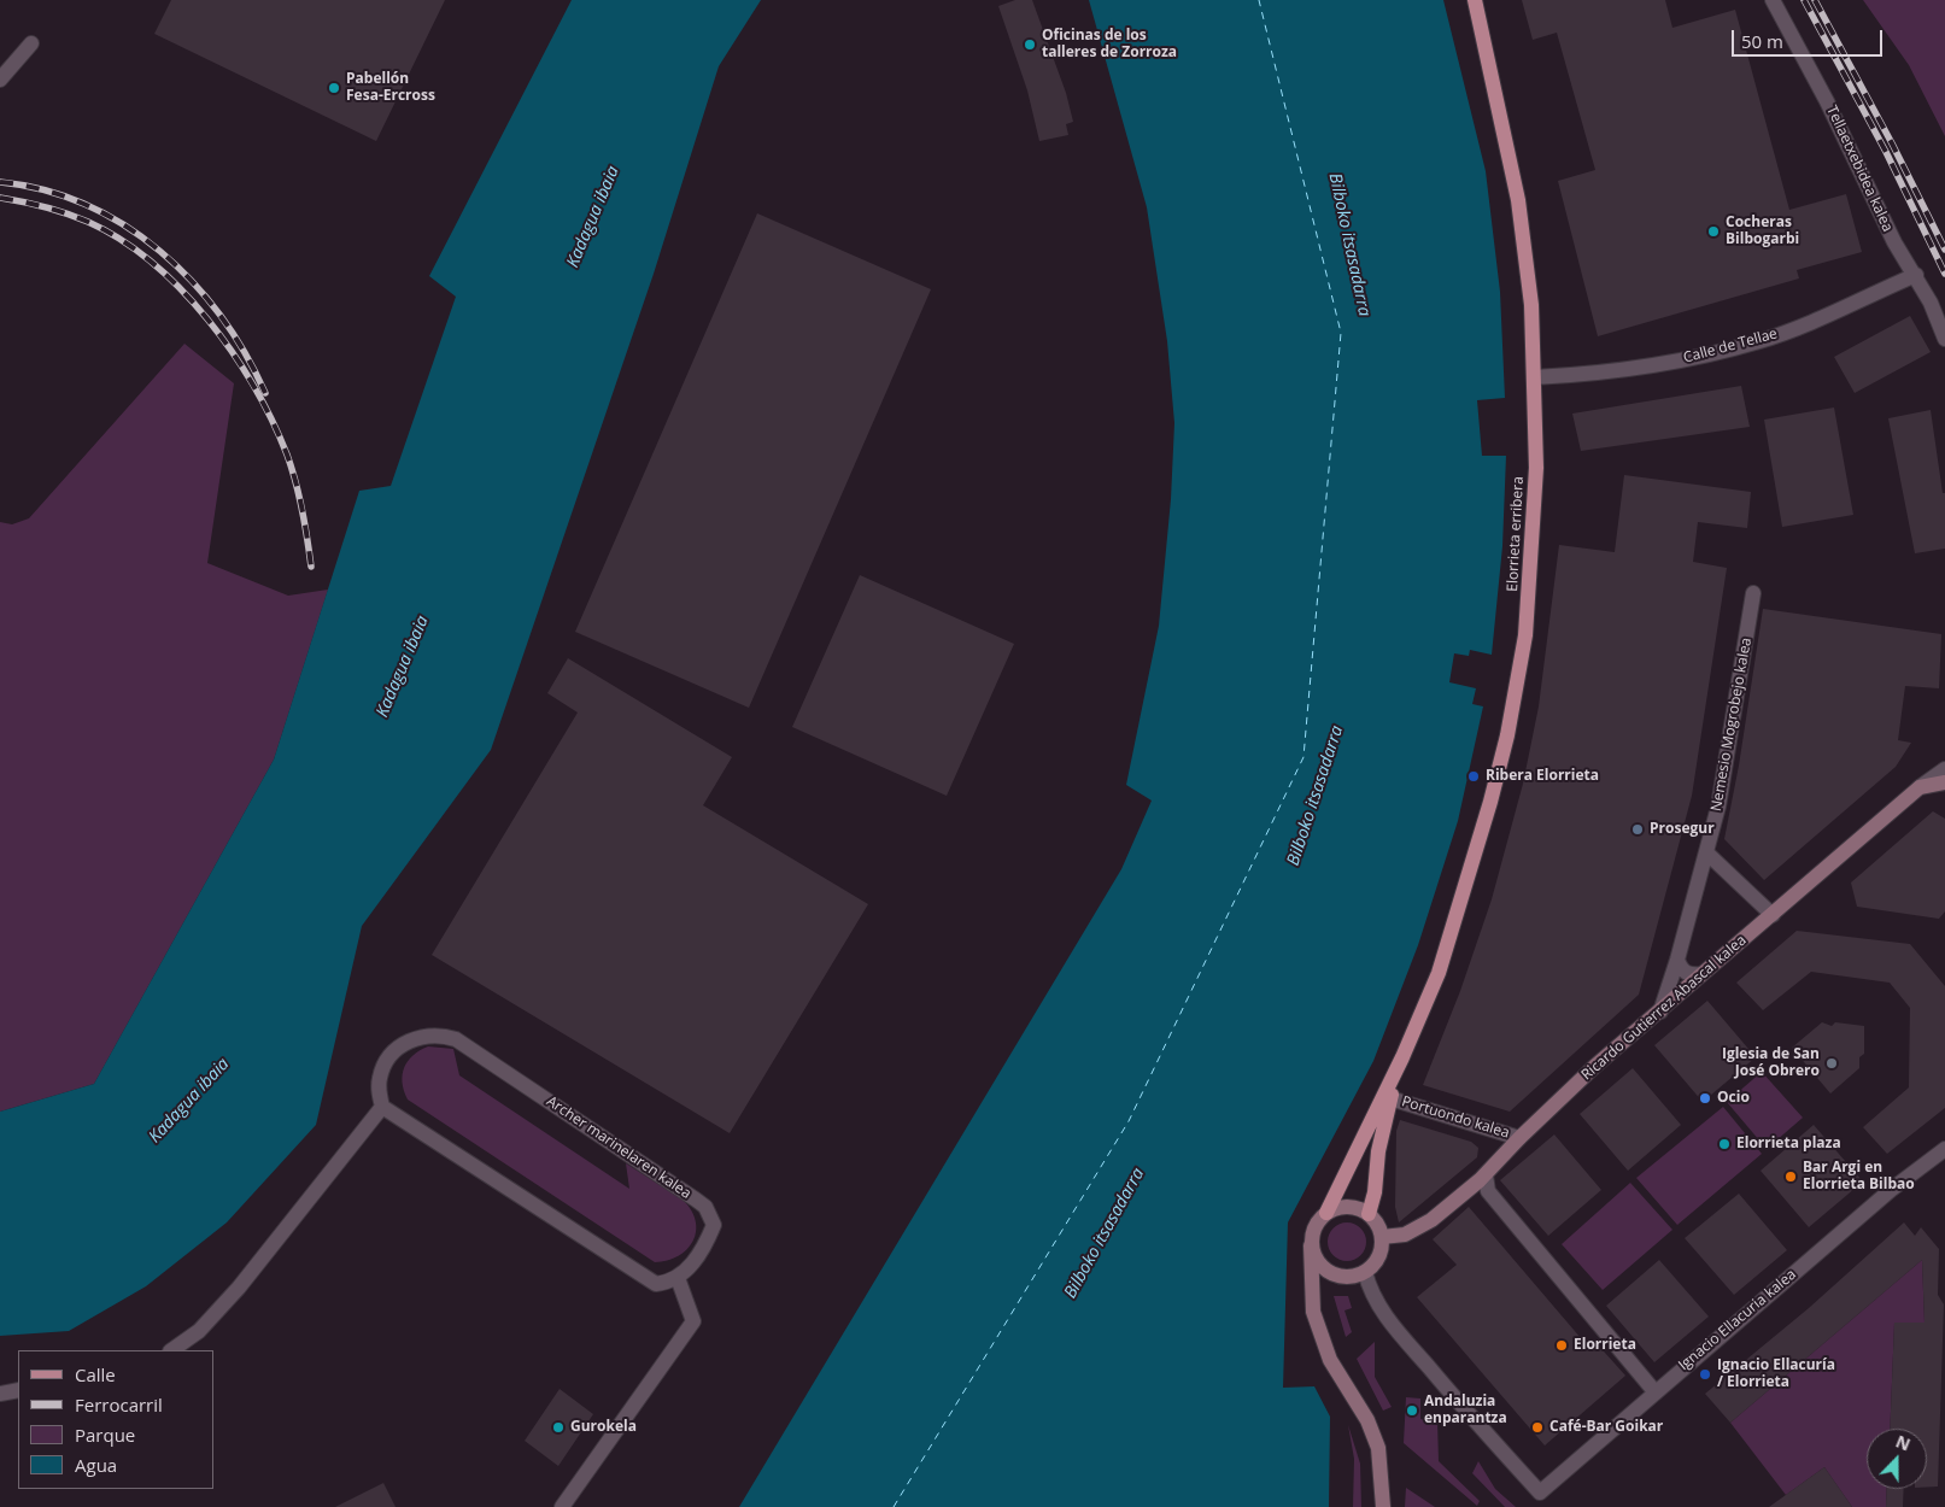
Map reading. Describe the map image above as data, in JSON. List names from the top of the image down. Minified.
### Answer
{"streets":{"main road":["Elorrieta erribera","Ricardo Gutierrez Abascal kalea"],"street":["Tellaetxebidea kalea","Calle de Tellae","Nemesio Mogrobejo kalea","Portuondo kalea","Archer marinelaren kalea","Ignacio Ellacuria kalea"]},"crossings":[["Tellaetxebidea kalea","Calle de Tellae"],["Calle de Tellae","Elorrieta erribera"],["Nemesio Mogrobejo kalea","Ricardo Gutierrez Abascal kalea"],["Ricardo Gutierrez Abascal kalea","Portuondo kalea"]],"water":["Kadagua ibaia","Bilboko itsasadarra"],"places":["Oficinas de los talleres de Zorroza","Pabellón Fesa-Ercross","Cocheras Bilbogarbi","Ribera Elorrieta","Prosegur","Iglesia de San José Obrero","Ocio","Elorrieta plaza","Bar Argi en Elorrieta Bilbao","Elorrieta","Ignacio Ellacuría / Elorrieta","Andaluzia enparantza","Gurokela","Café-Bar Goikar"],"legend":["Calle","Ferrocarril","Parque","Agua"],"scale_bar":"50 m","north":"top"}
